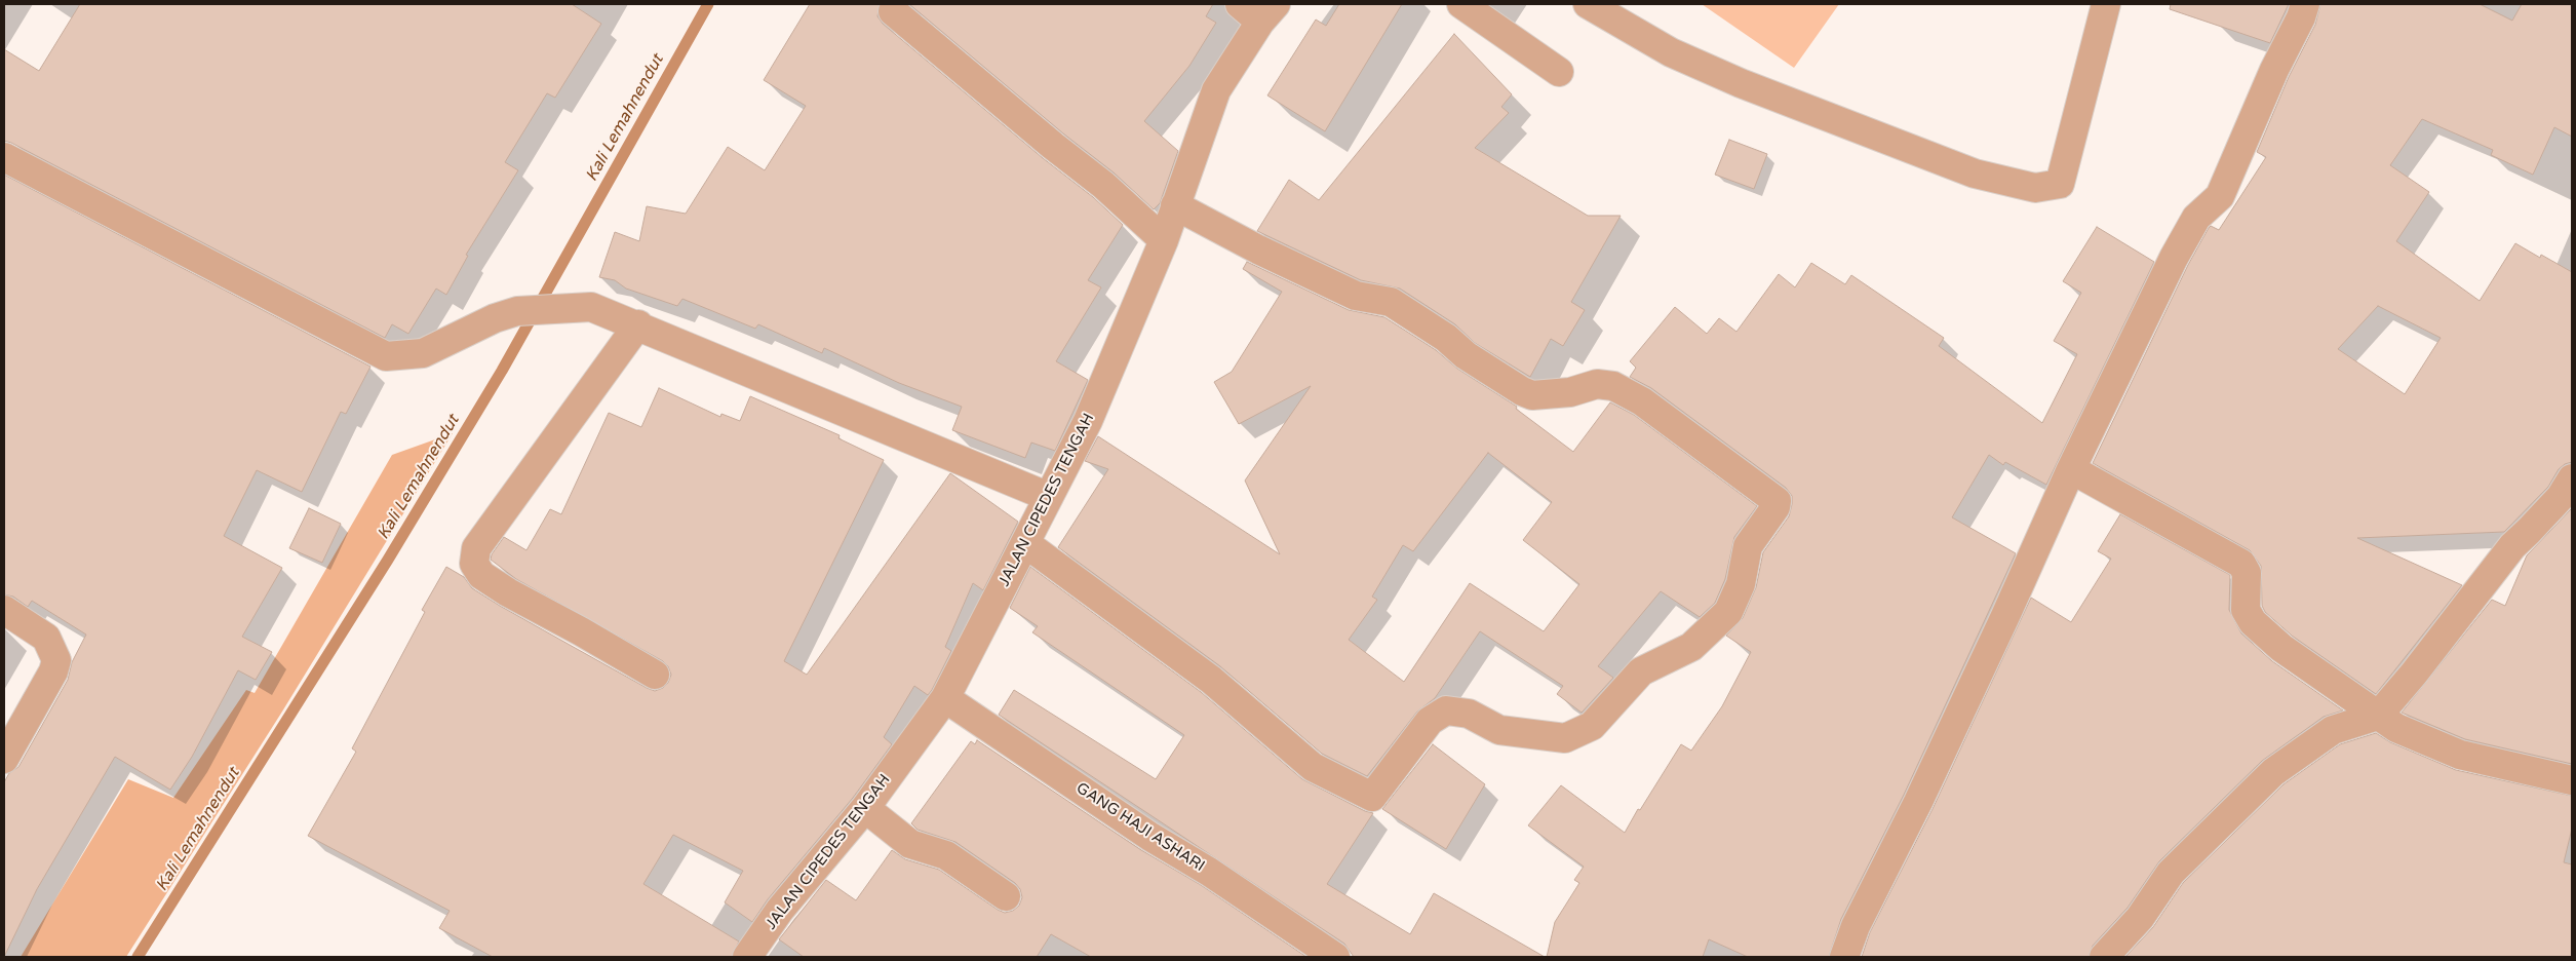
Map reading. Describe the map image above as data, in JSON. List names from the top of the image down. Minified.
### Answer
{"streets":{"street":["JALAN CIPEDES TENGAH","GANG HAJI ASHARI"]},"crossings":[["JALAN CIPEDES TENGAH","GANG HAJI ASHARI"]],"water":["Kali Lemahnendut"]}
